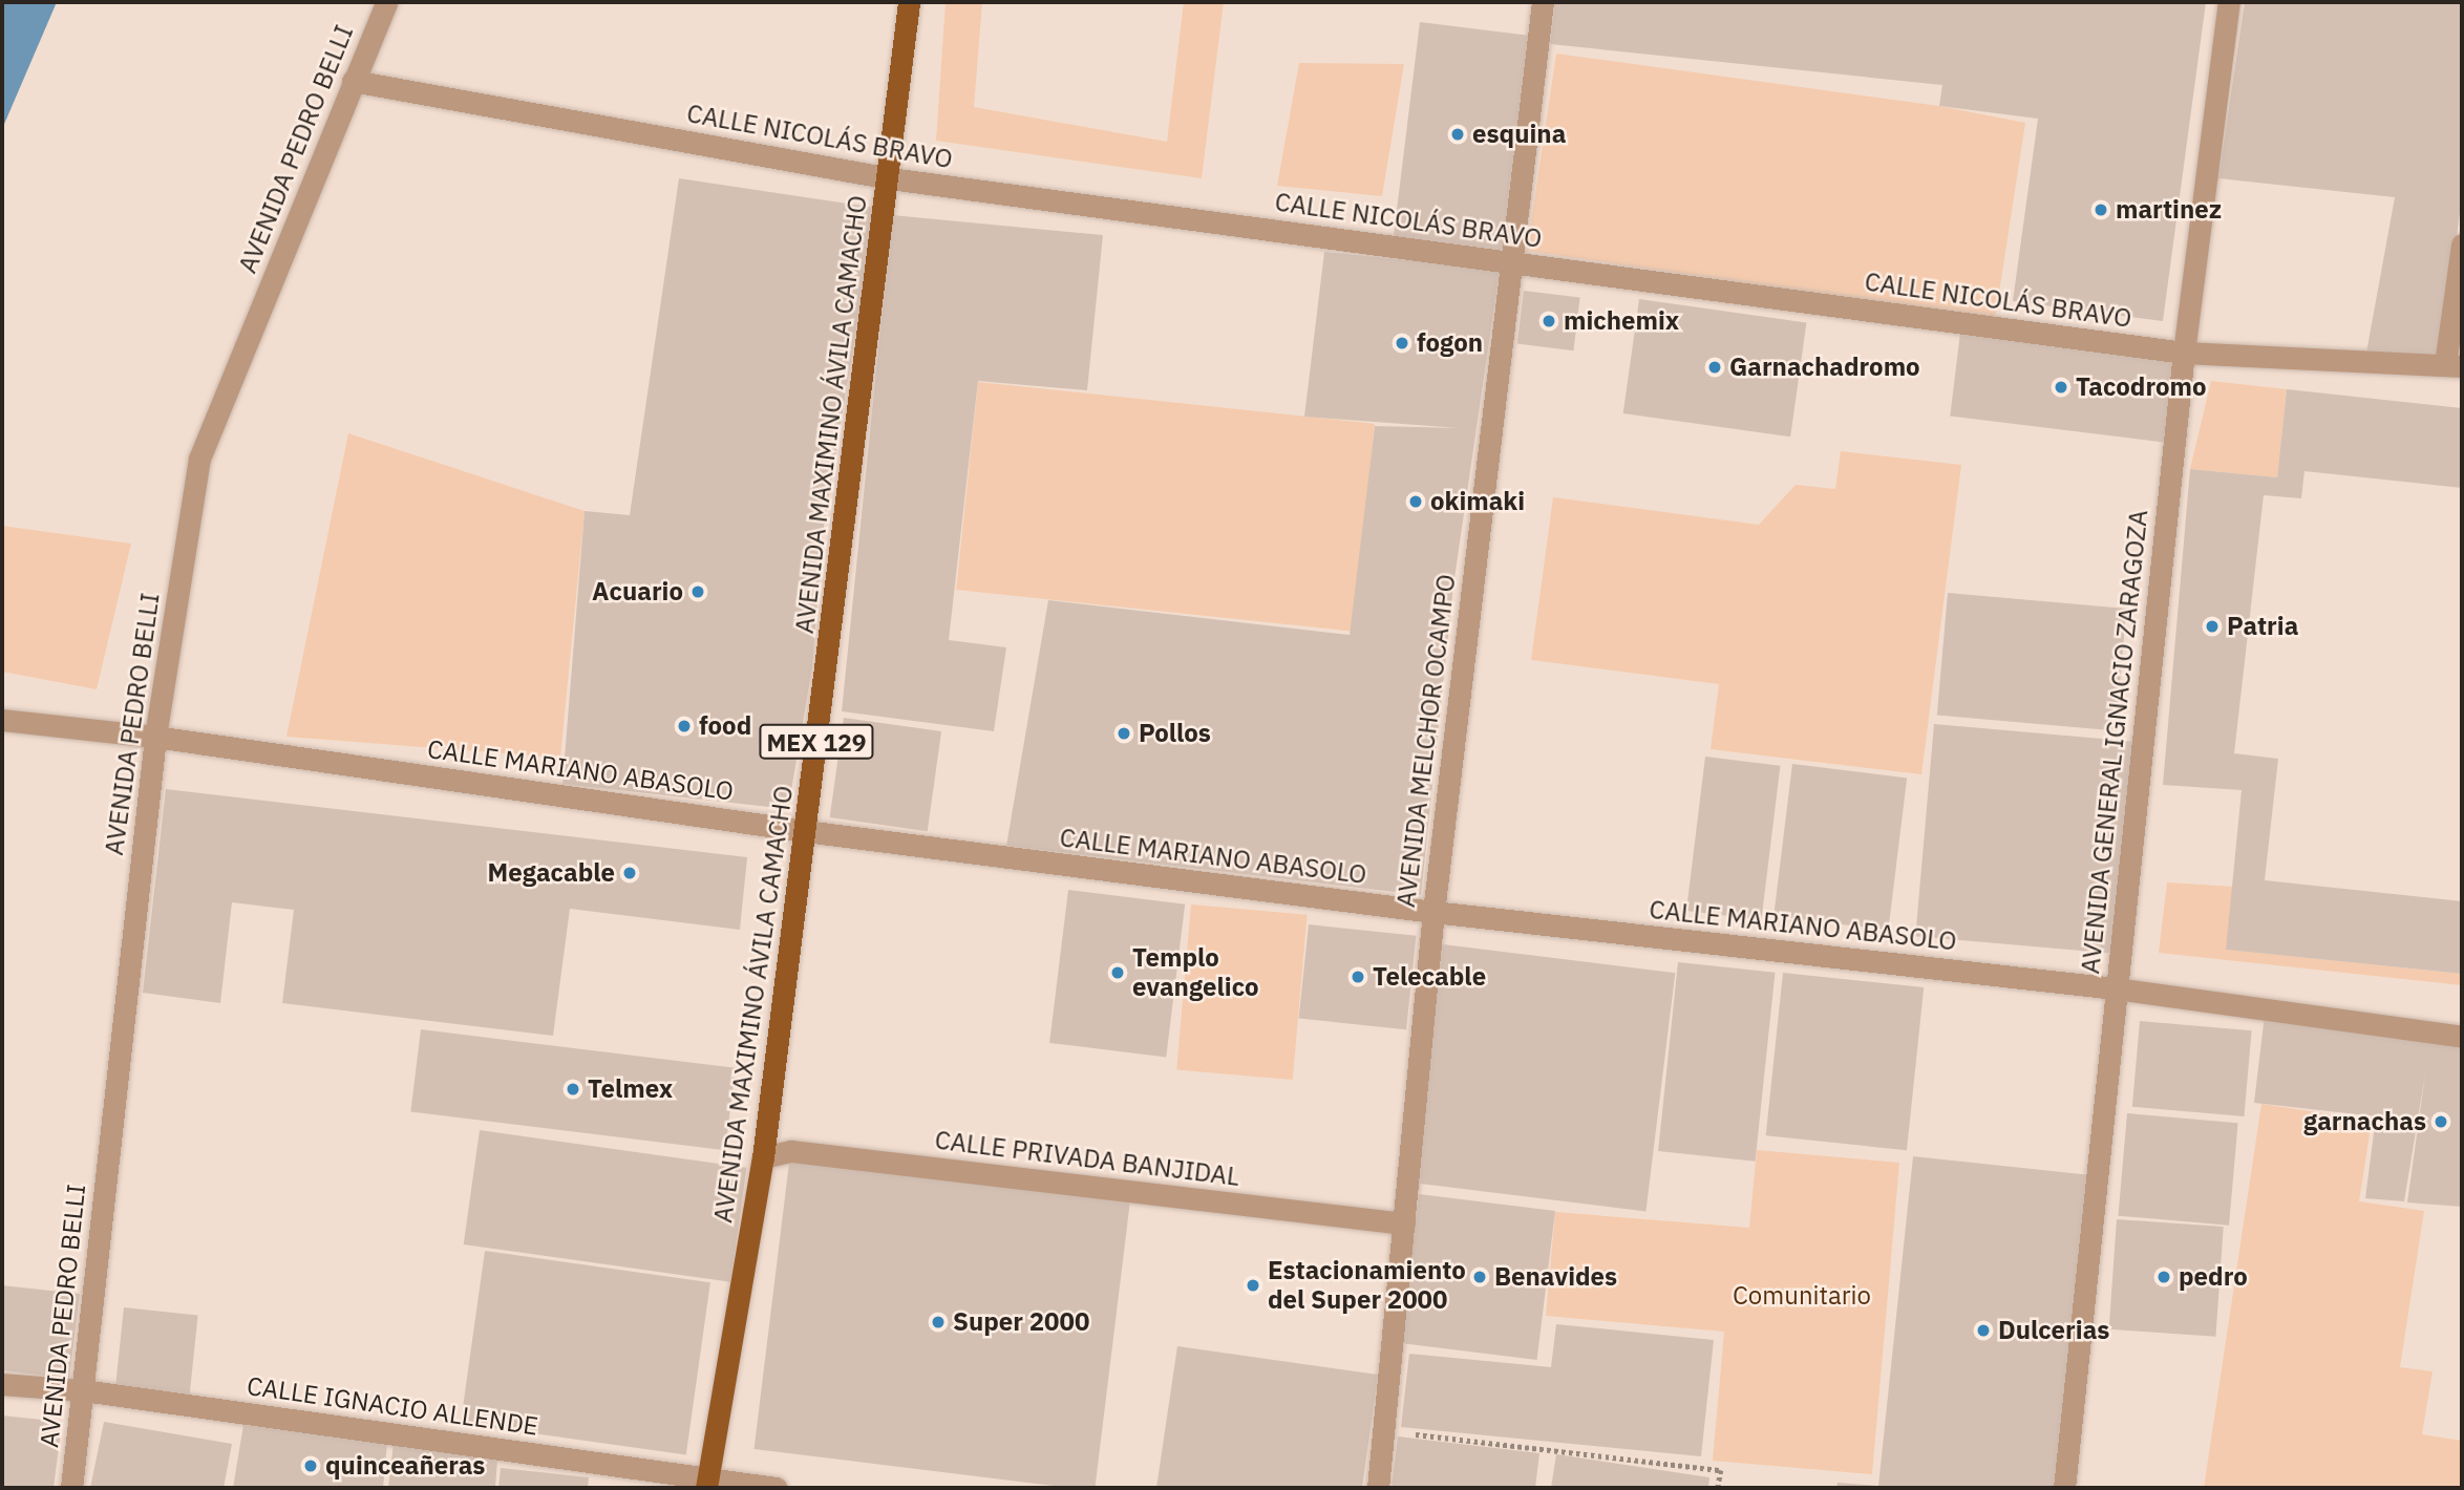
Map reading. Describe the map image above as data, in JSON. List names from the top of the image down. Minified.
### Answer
{"streets":{"main road":["AVENIDA MAXIMINO ÁVILA CAMACHO","MEX 129"],"street":["CALLE NICOLÁS BRAVO","AVENIDA PEDRO BELLI","AVENIDA MELCHOR OCAMPO","AVENIDA GENERAL IGNACIO ZARAGOZA","CALLE MARIANO ABASOLO","CALLE PRIVADA BANJIDAL","CALLE IGNACIO ALLENDE"]},"crossings":[["CALLE NICOLÁS BRAVO","AVENIDA PEDRO BELLI"],["CALLE NICOLÁS BRAVO","AVENIDA MAXIMINO ÁVILA CAMACHO"],["CALLE NICOLÁS BRAVO","AVENIDA MELCHOR OCAMPO"],["CALLE NICOLÁS BRAVO","AVENIDA GENERAL IGNACIO ZARAGOZA"],["AVENIDA PEDRO BELLI","CALLE MARIANO ABASOLO"],["AVENIDA PEDRO BELLI","CALLE IGNACIO ALLENDE"],["AVENIDA MAXIMINO ÁVILA CAMACHO","CALLE MARIANO ABASOLO"],["AVENIDA MAXIMINO ÁVILA CAMACHO","CALLE PRIVADA BANJIDAL"],["AVENIDA MAXIMINO ÁVILA CAMACHO","CALLE IGNACIO ALLENDE"],["AVENIDA MELCHOR OCAMPO","CALLE MARIANO ABASOLO"],["AVENIDA MELCHOR OCAMPO","CALLE PRIVADA BANJIDAL"],["AVENIDA GENERAL IGNACIO ZARAGOZA","CALLE MARIANO ABASOLO"]],"parks":["Comunitario"],"places":["esquina","martinez","michemix","fogon","Garnachadromo","Tacodromo","okimaki","Acuario","Patria","food","Pollos","Megacable","Templo evangelico","Telecable","Telmex","garnachas","Benavides","pedro","Estacionamiento del Super 2000","Super 2000","Dulcerias","quinceañeras"]}
